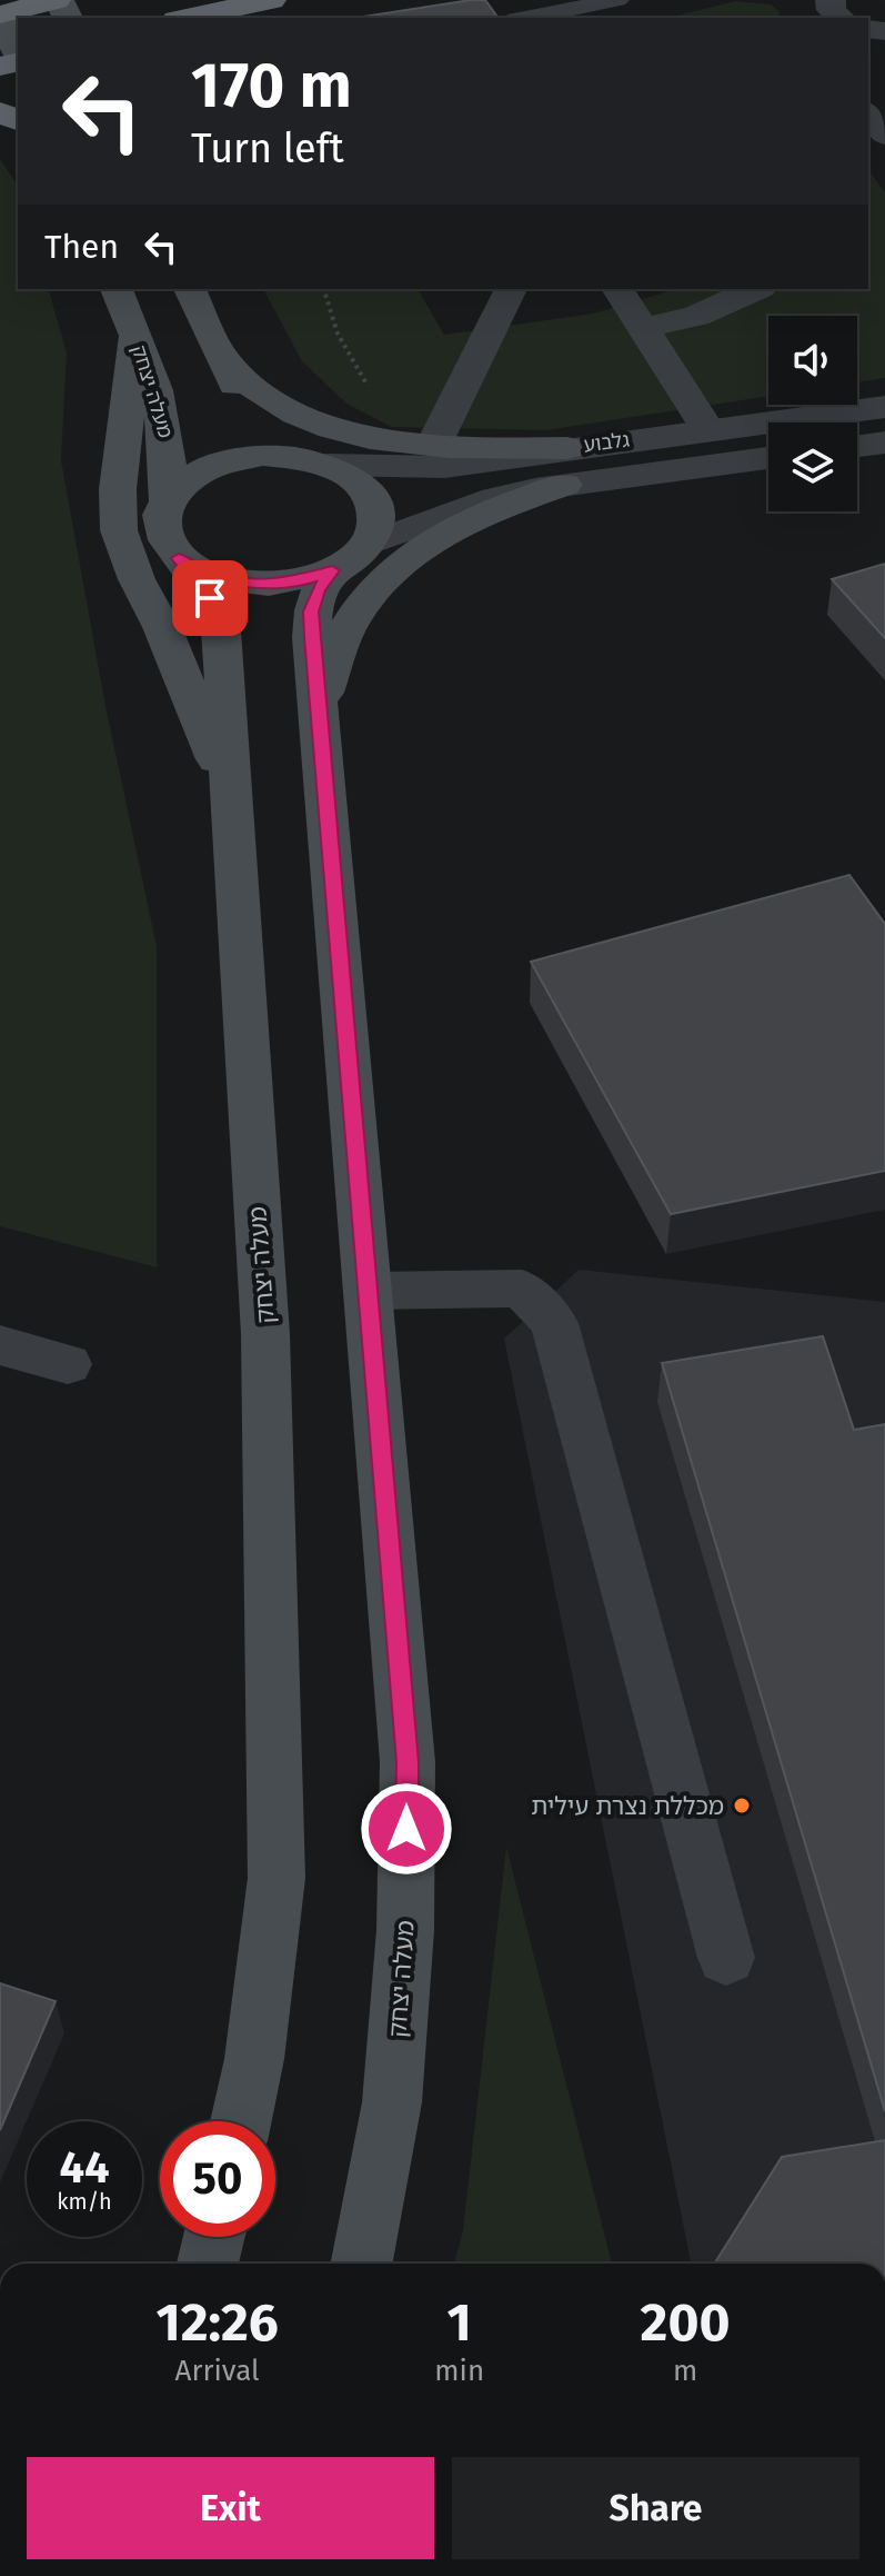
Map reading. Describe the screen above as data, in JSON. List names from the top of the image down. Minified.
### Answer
{"streets":{"main road":["מעלה יצחק"],"street":["גלבוע"]},"crossings":[["מעלה יצחק","גלבוע"]],"places":["מכללת נצרת עילית"],"page":{"turn":["170 m","Turn left"],"then":"Then","speed":"44 km/h","limit":"50","eta":["12:26","Arrival","1","min","200","m"],"buttons":["Exit","Share"]}}
